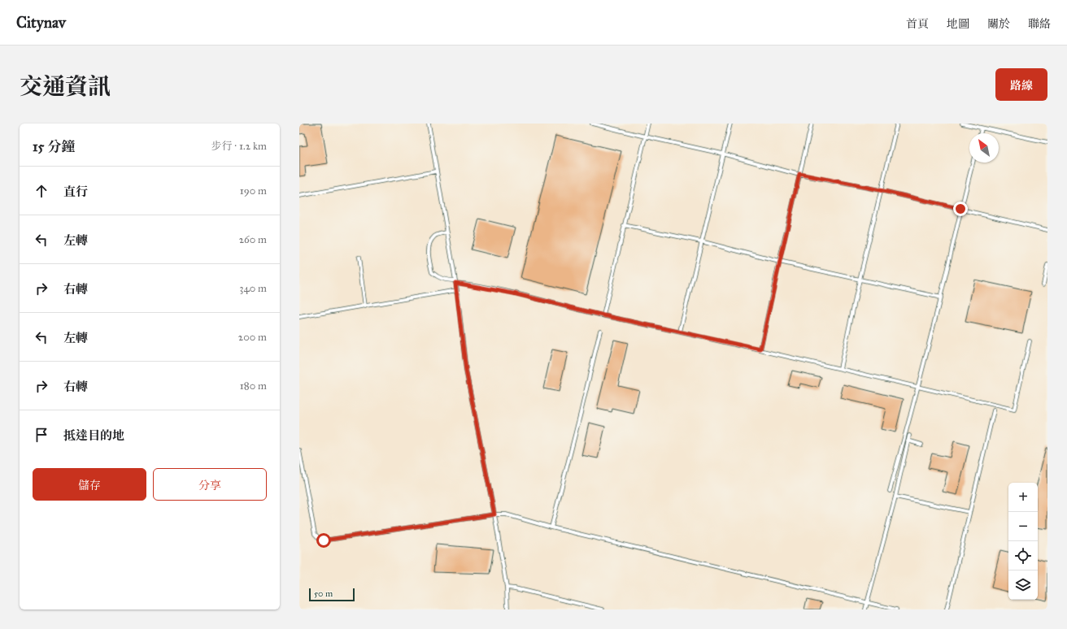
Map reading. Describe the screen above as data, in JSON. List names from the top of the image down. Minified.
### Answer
{"scale_bar":"50 m","north":"top left","page":{"header":"Citynav","nav":["首頁","地圖","關於","聯絡"],"title":"交通資訊","buttons":["路線",["儲存","分享"]],"heading":["15 分鐘","步行 · 1.2 km"],"list":[["直行","190 m"],["左轉","260 m"],["右轉","340 m"],["左轉","200 m"],["右轉","180 m"],"抵達目的地"],"map_buttons":["+","−"],"scale":"50 m"}}
